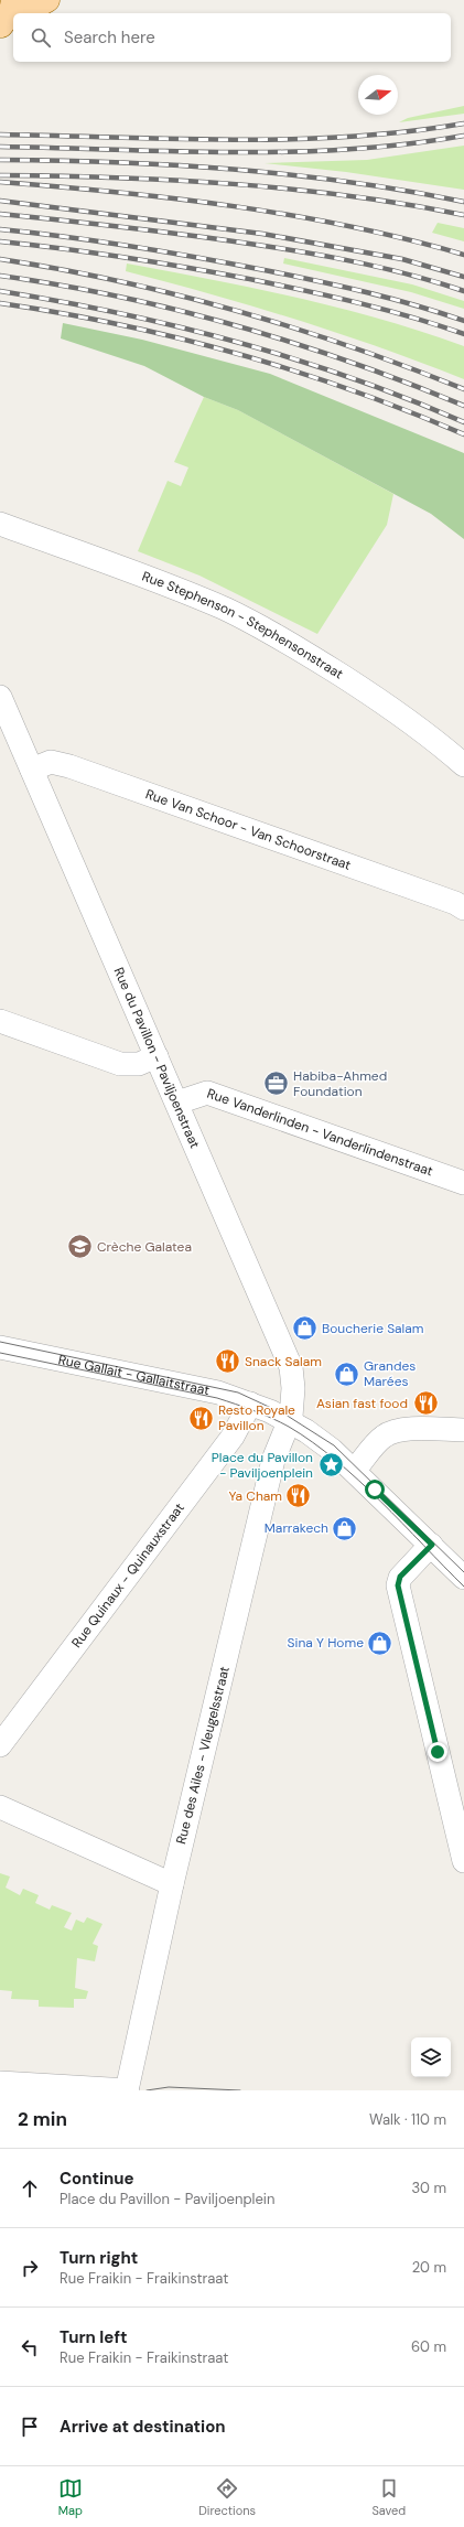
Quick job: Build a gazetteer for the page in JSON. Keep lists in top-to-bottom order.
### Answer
{
  "streets": {
    "street": [
      "Rue Stephenson - Stephensonstraat",
      "Rue Van Schoor - Van Schoorstraat",
      "Rue du Pavillon - Paviljoenstraat",
      "Rue Vanderlinden - Vanderlindenstraat",
      "Rue Gallait - Gallaitstraat",
      "Rue Quinaux - Quinauxstraat",
      "Rue des Ailes - Vleugelsstraat"
    ]
  },
  "crossings": [
    ["Rue Van Schoor - Van Schoorstraat", "Rue du Pavillon - Paviljoenstraat"],
    ["Rue du Pavillon - Paviljoenstraat", "Rue Vanderlinden - Vanderlindenstraat"],
    ["Rue du Pavillon - Paviljoenstraat", "Rue Gallait - Gallaitstraat"],
    ["Rue du Pavillon - Paviljoenstraat", "Rue des Ailes - Vleugelsstraat"],
    ["Rue Gallait - Gallaitstraat", "Rue Quinaux - Quinauxstraat"],
    ["Rue Gallait - Gallaitstraat", "Rue des Ailes - Vleugelsstraat"]
  ],
  "places": {
    "office": ["Habiba-Ahmed Foundation"],
    "school or university": ["Crèche Galatea"],
    "shop": [
      "Boucherie Salam",
      "Grandes Marées",
      "Marrakech",
      "Sina Y Home"
    ],
    "restaurant": [
      "Snack Salam",
      "Asian fast food",
      "Resto Royale Pavillon",
      "Ya Cham"
    ],
    "place": ["Place du Pavillon - Paviljoenplein"]
  },
  "north": "right",
  "page": {
    "search": "Search here",
    "heading": ["2 min", "Walk · 110 m"],
    "list": [
      ["Continue", "Place du Pavillon - Paviljoenplein", "30 m"],
      ["Turn right", "Rue Fraikin - Fraikinstraat", "20 m"],
      ["Turn left", "Rue Fraikin - Fraikinstraat", "60 m"],
      "Arrive at destination"
    ],
    "nav": ["Map", "Directions", "Saved"]
  }
}
